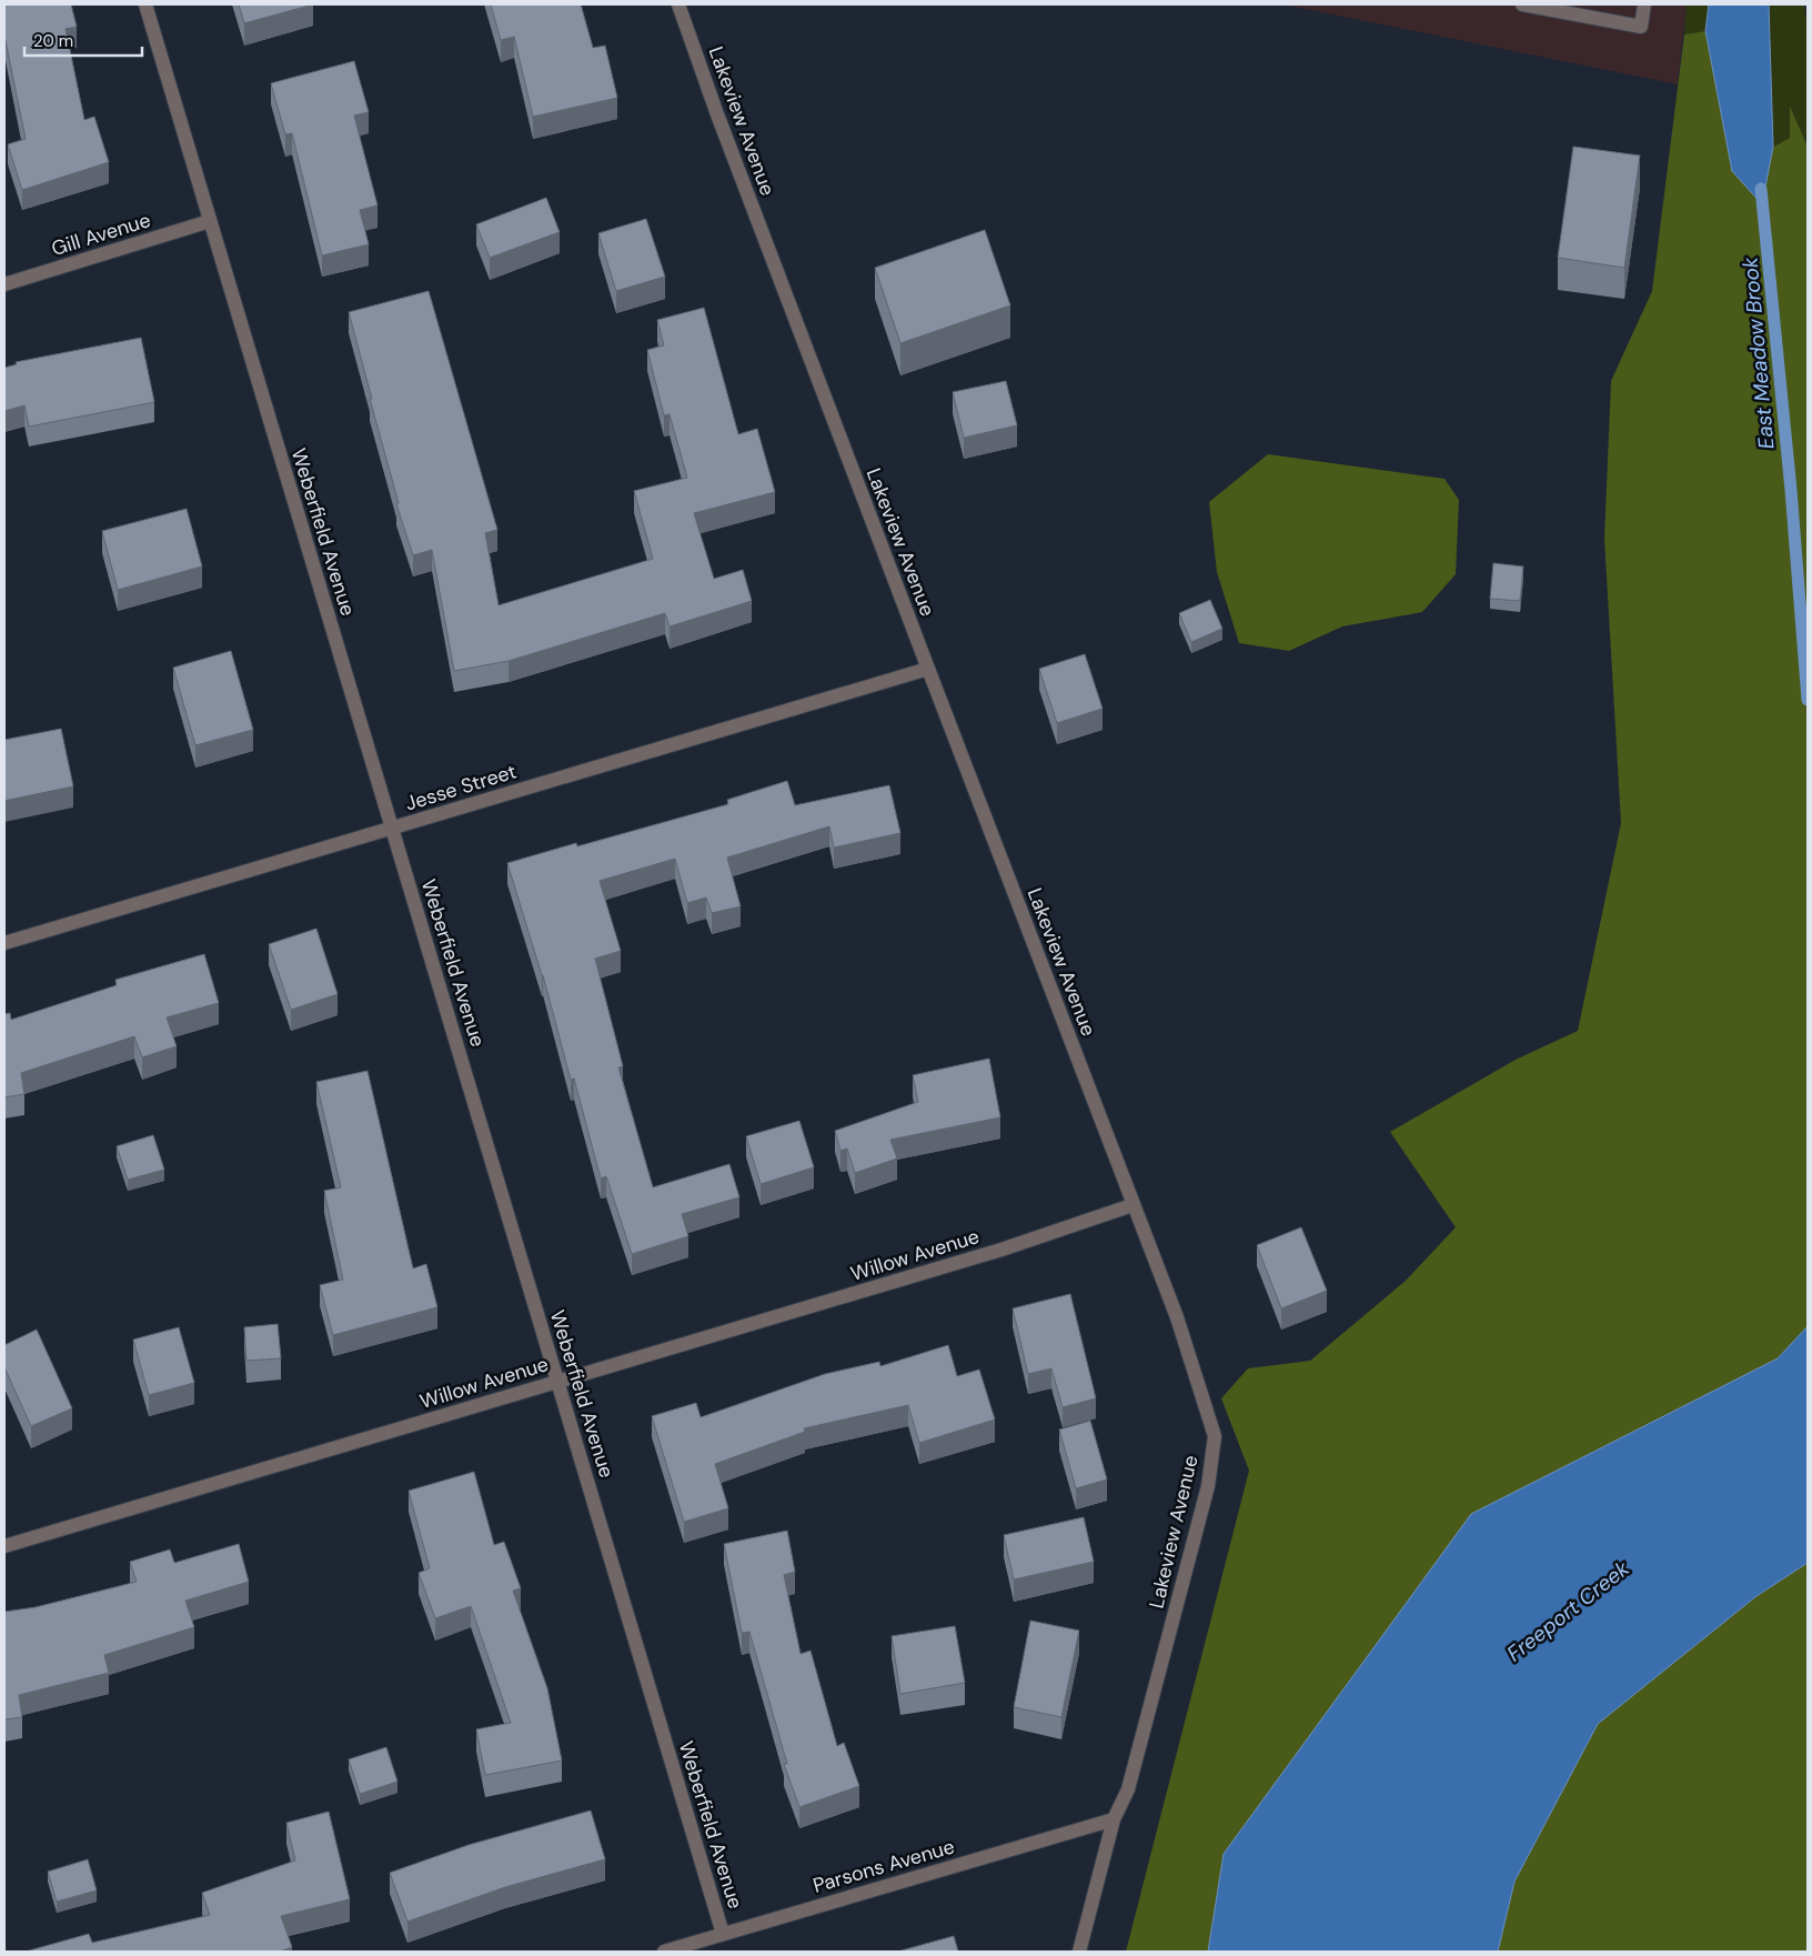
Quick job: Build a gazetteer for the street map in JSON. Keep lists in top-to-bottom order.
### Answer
{
  "streets": {
    "street": [
      "Lakeview Avenue",
      "Gill Avenue",
      "Weberfield Avenue",
      "Jesse Street",
      "Willow Avenue",
      "Parsons Avenue"
    ]
  },
  "crossings": [
    ["Lakeview Avenue", "Jesse Street"],
    ["Lakeview Avenue", "Willow Avenue"],
    ["Lakeview Avenue", "Parsons Avenue"],
    ["Gill Avenue", "Weberfield Avenue"],
    ["Weberfield Avenue", "Jesse Street"],
    ["Weberfield Avenue", "Willow Avenue"],
    ["Weberfield Avenue", "Parsons Avenue"]
  ],
  "water": ["East Meadow Brook", "Freeport Creek"],
  "scale_bar": "20 m"
}
